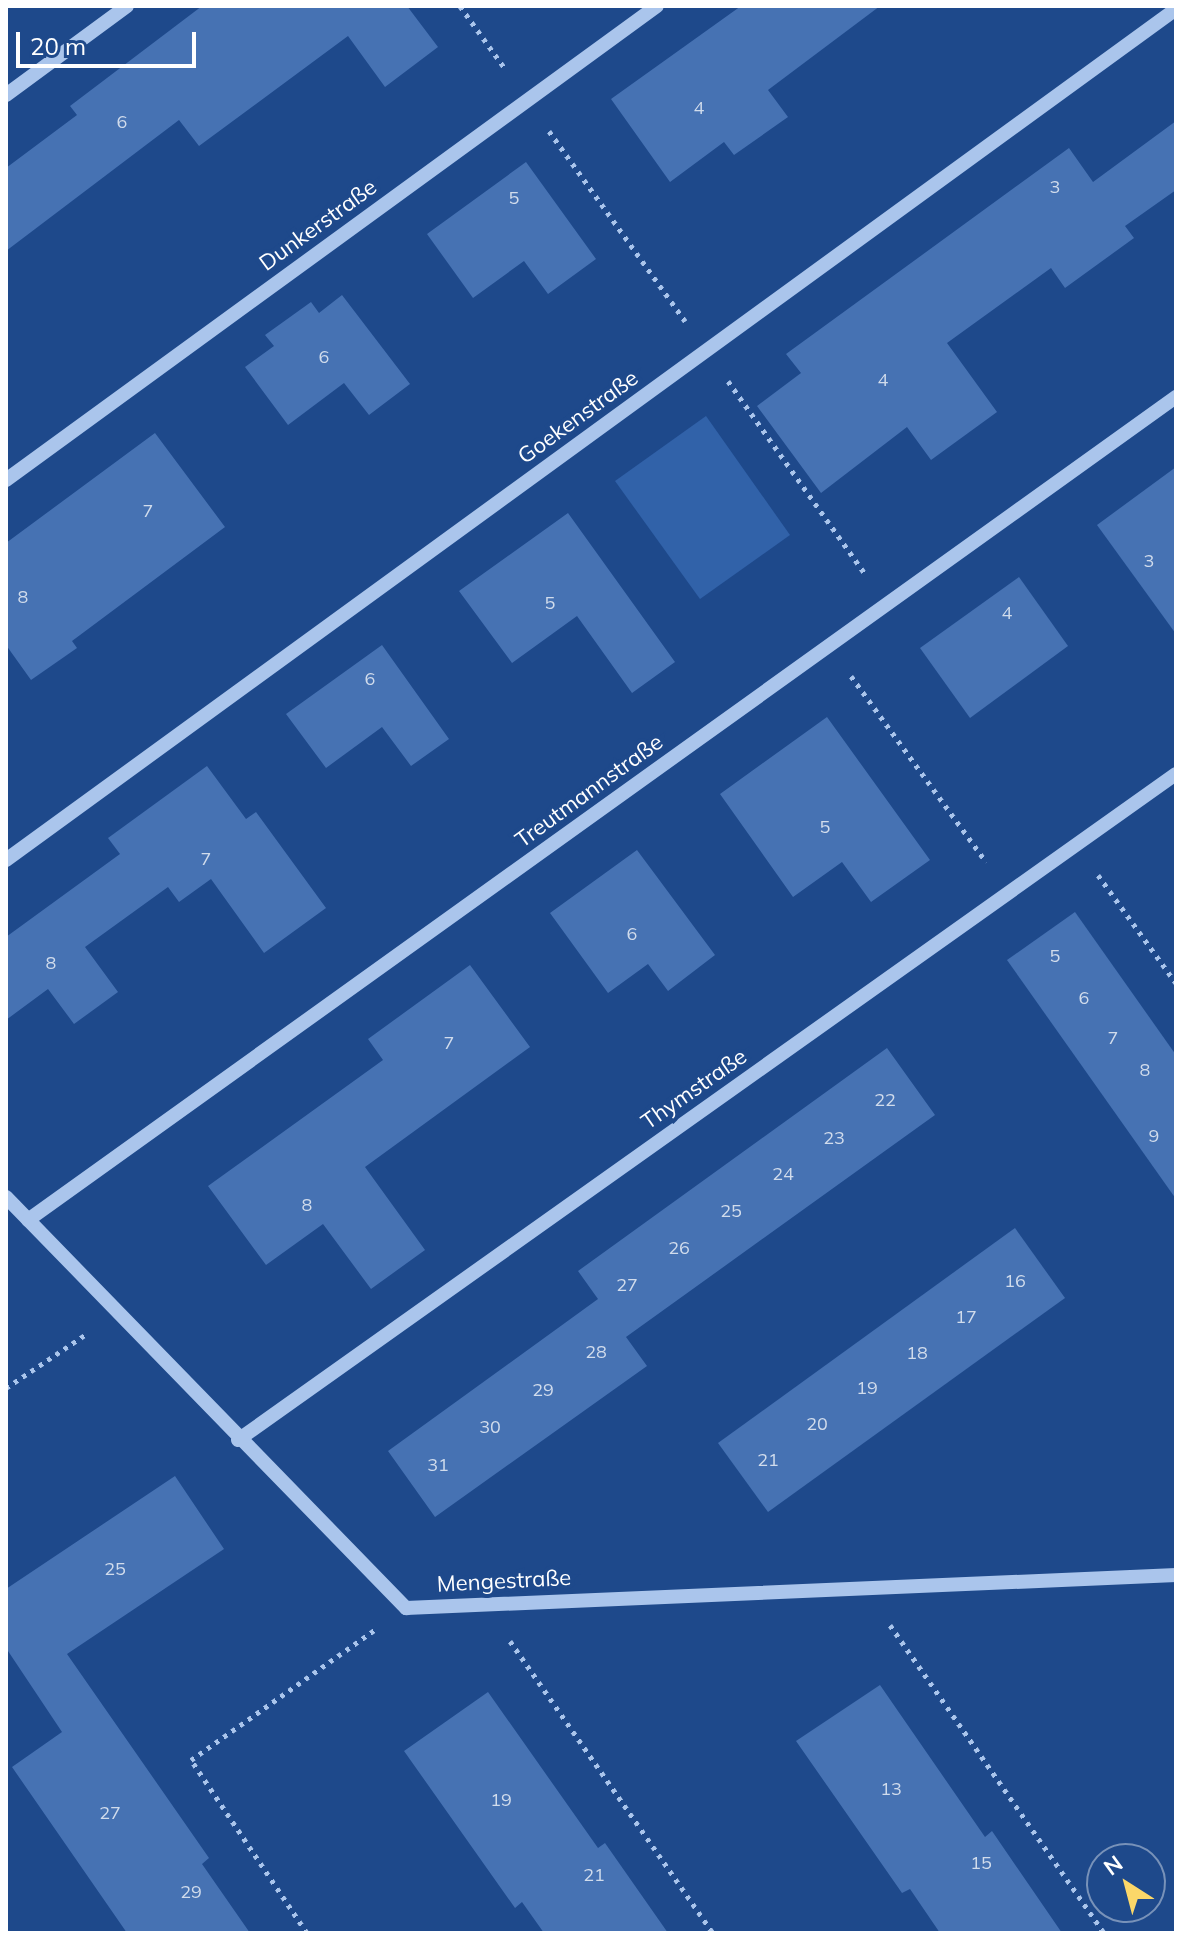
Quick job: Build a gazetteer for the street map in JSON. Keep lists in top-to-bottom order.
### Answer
{
  "streets": {
    "street": [
      "Dunkerstraße",
      "Goekenstraße",
      "Treutmannstraße",
      "Thymstraße",
      "Mengestraße"
    ]
  },
  "crossings": [
    ["Treutmannstraße", "Mengestraße"],
    ["Thymstraße", "Mengestraße"]
  ],
  "house_numbers": [
    "4",
    "6",
    "3",
    "5",
    "6",
    "4",
    "7",
    "3",
    "8",
    "5",
    "4",
    "6",
    "5",
    "7",
    "6",
    "5",
    "8",
    "6",
    "7",
    "7",
    "8",
    "22",
    "9",
    "23",
    "24",
    "8",
    "25",
    "26",
    "16",
    "27",
    "17",
    "28",
    "18",
    "19",
    "29",
    "20",
    "30",
    "21",
    "31",
    "25",
    "13",
    "19",
    "27",
    "15",
    "21",
    "29"
  ],
  "scale_bar": "20 m",
  "north": "top left"
}
